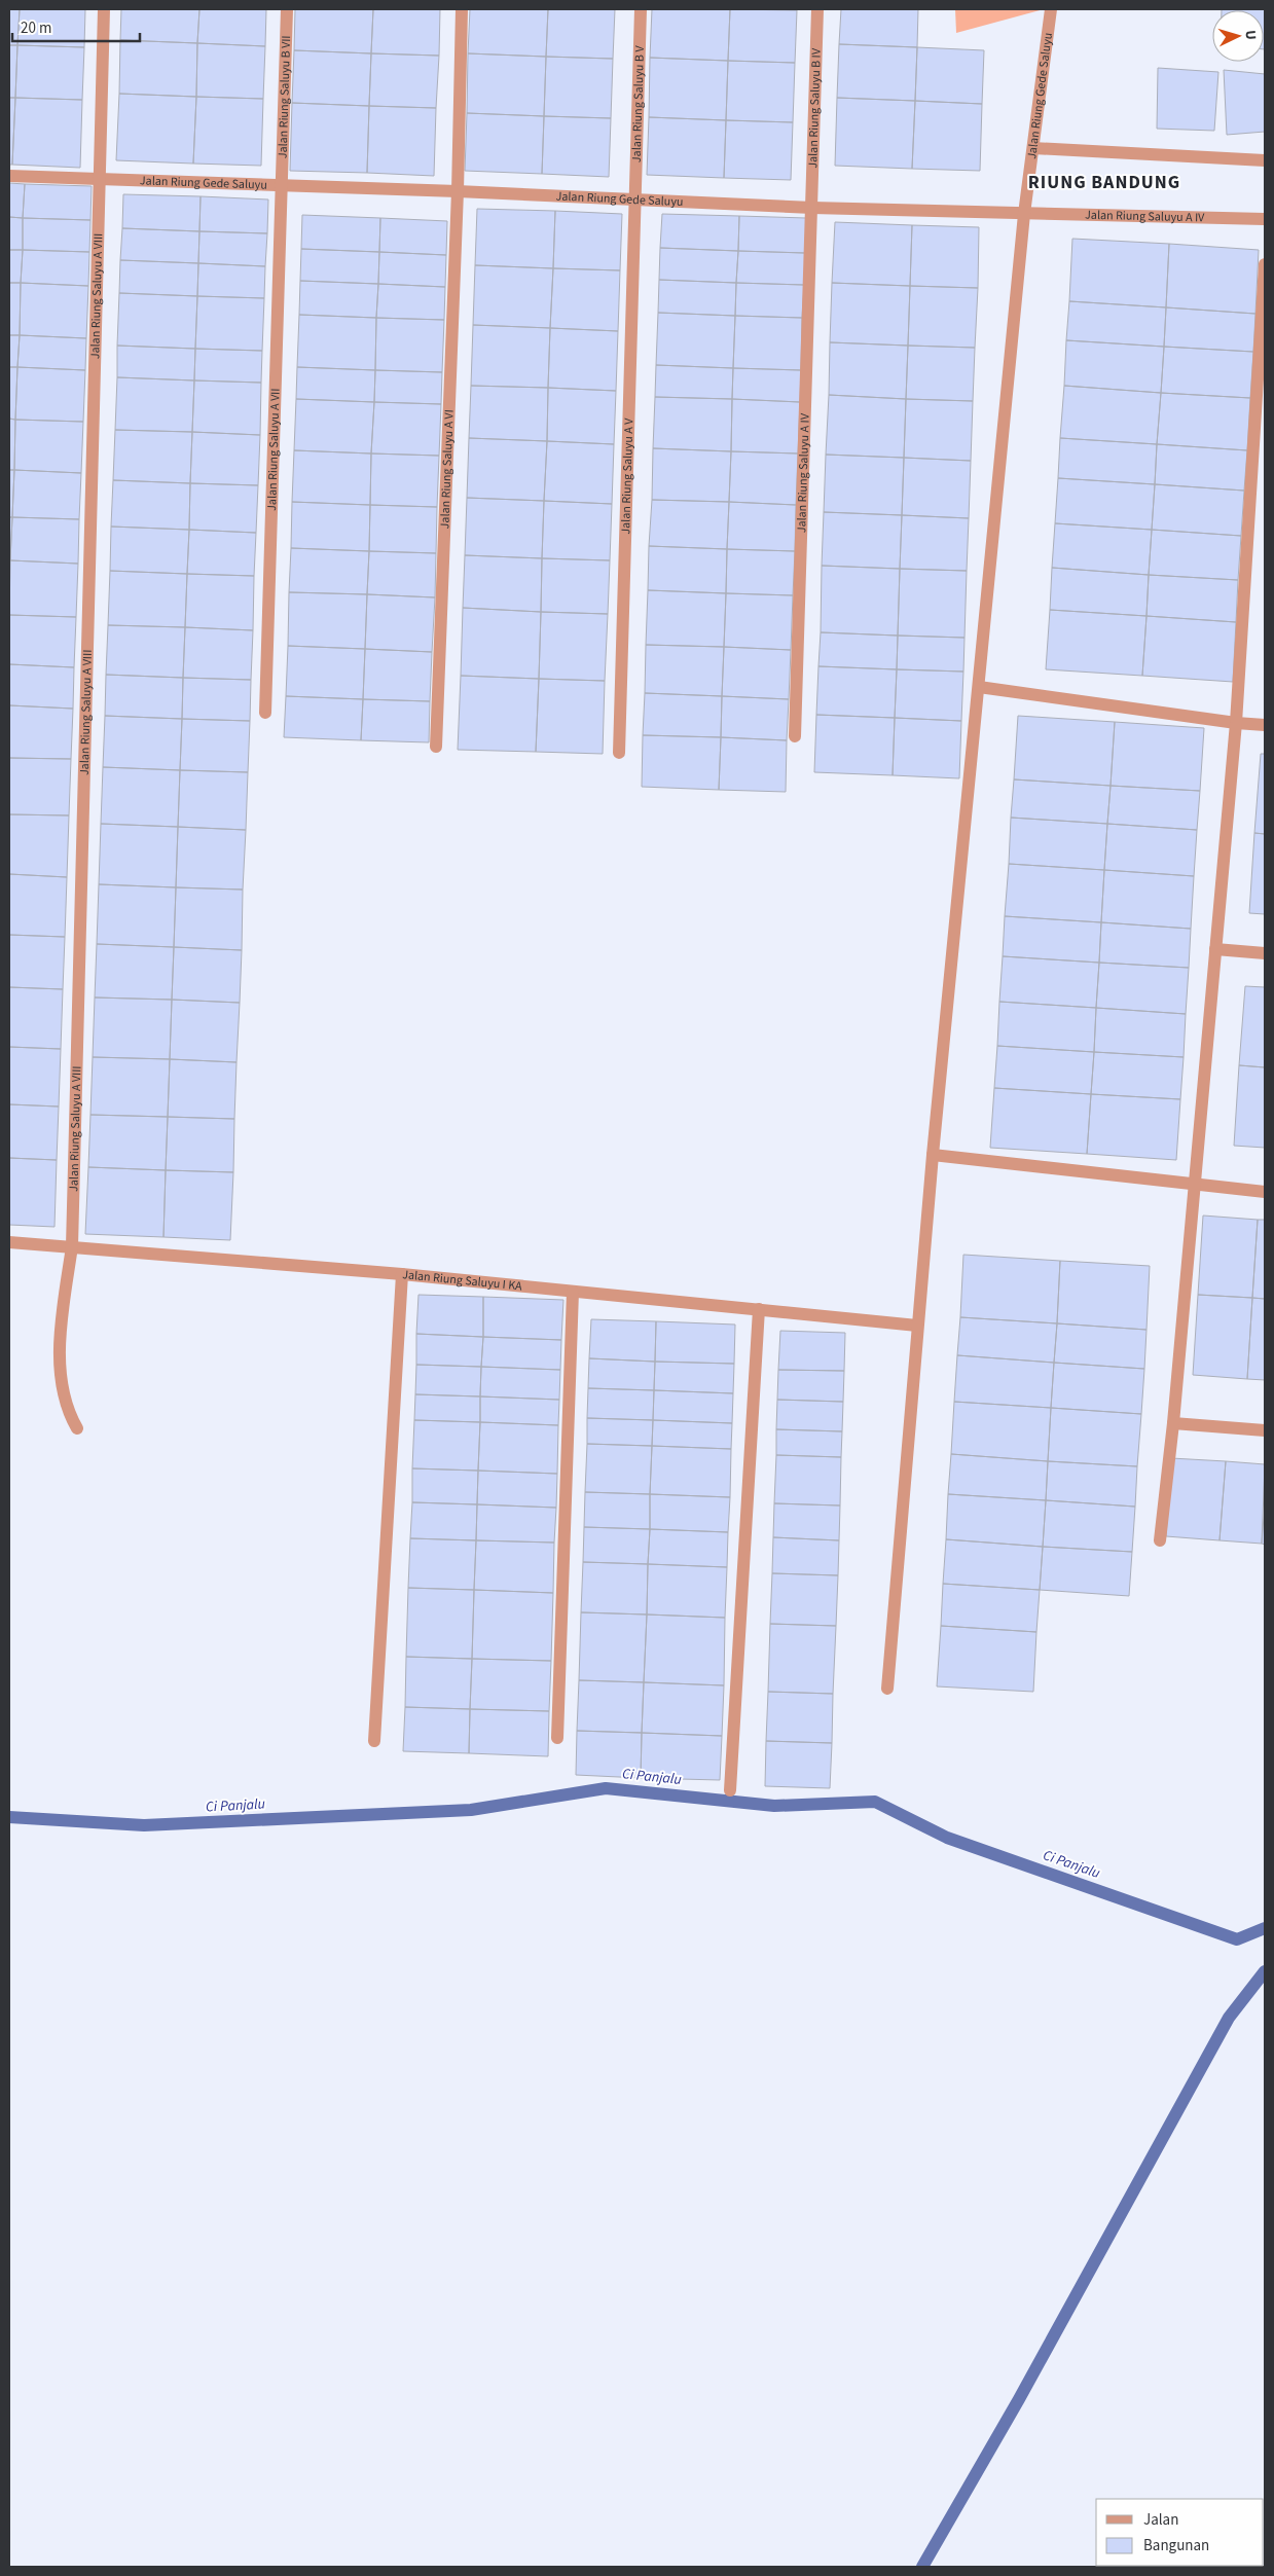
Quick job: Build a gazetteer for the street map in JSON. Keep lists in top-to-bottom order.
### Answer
{
  "streets": {
    "street": [
      "Jalan Riung Gede Saluyu",
      "Jalan Riung Saluyu B VII",
      "Jalan Riung Saluyu B V",
      "Jalan Riung Saluyu B IV",
      "Jalan Riung Saluyu A IV",
      "Jalan Riung Saluyu A VIII",
      "Jalan Riung Saluyu A VII",
      "Jalan Riung Saluyu A VI",
      "Jalan Riung Saluyu A V",
      "Jalan Riung Saluyu I KA"
    ]
  },
  "crossings": [
    ["Jalan Riung Gede Saluyu", "Jalan Riung Saluyu B VII"],
    ["Jalan Riung Gede Saluyu", "Jalan Riung Saluyu B V"],
    ["Jalan Riung Gede Saluyu", "Jalan Riung Saluyu B IV"],
    ["Jalan Riung Gede Saluyu", "Jalan Riung Saluyu A IV"],
    ["Jalan Riung Gede Saluyu", "Jalan Riung Saluyu A VIII"],
    ["Jalan Riung Gede Saluyu", "Jalan Riung Saluyu A VII"],
    ["Jalan Riung Gede Saluyu", "Jalan Riung Saluyu A VI"],
    ["Jalan Riung Gede Saluyu", "Jalan Riung Saluyu A V"],
    ["Jalan Riung Saluyu B VII", "Jalan Riung Saluyu A VII"],
    ["Jalan Riung Saluyu B V", "Jalan Riung Saluyu A V"],
    ["Jalan Riung Saluyu B IV", "Jalan Riung Saluyu A IV"],
    ["Jalan Riung Saluyu A VIII", "Jalan Riung Saluyu I KA"]
  ],
  "districts": ["RIUNG BANDUNG"],
  "water": ["Ci Panjalu"],
  "legend": ["Jalan", "Bangunan"],
  "scale_bar": "20 m",
  "north": "right"
}
